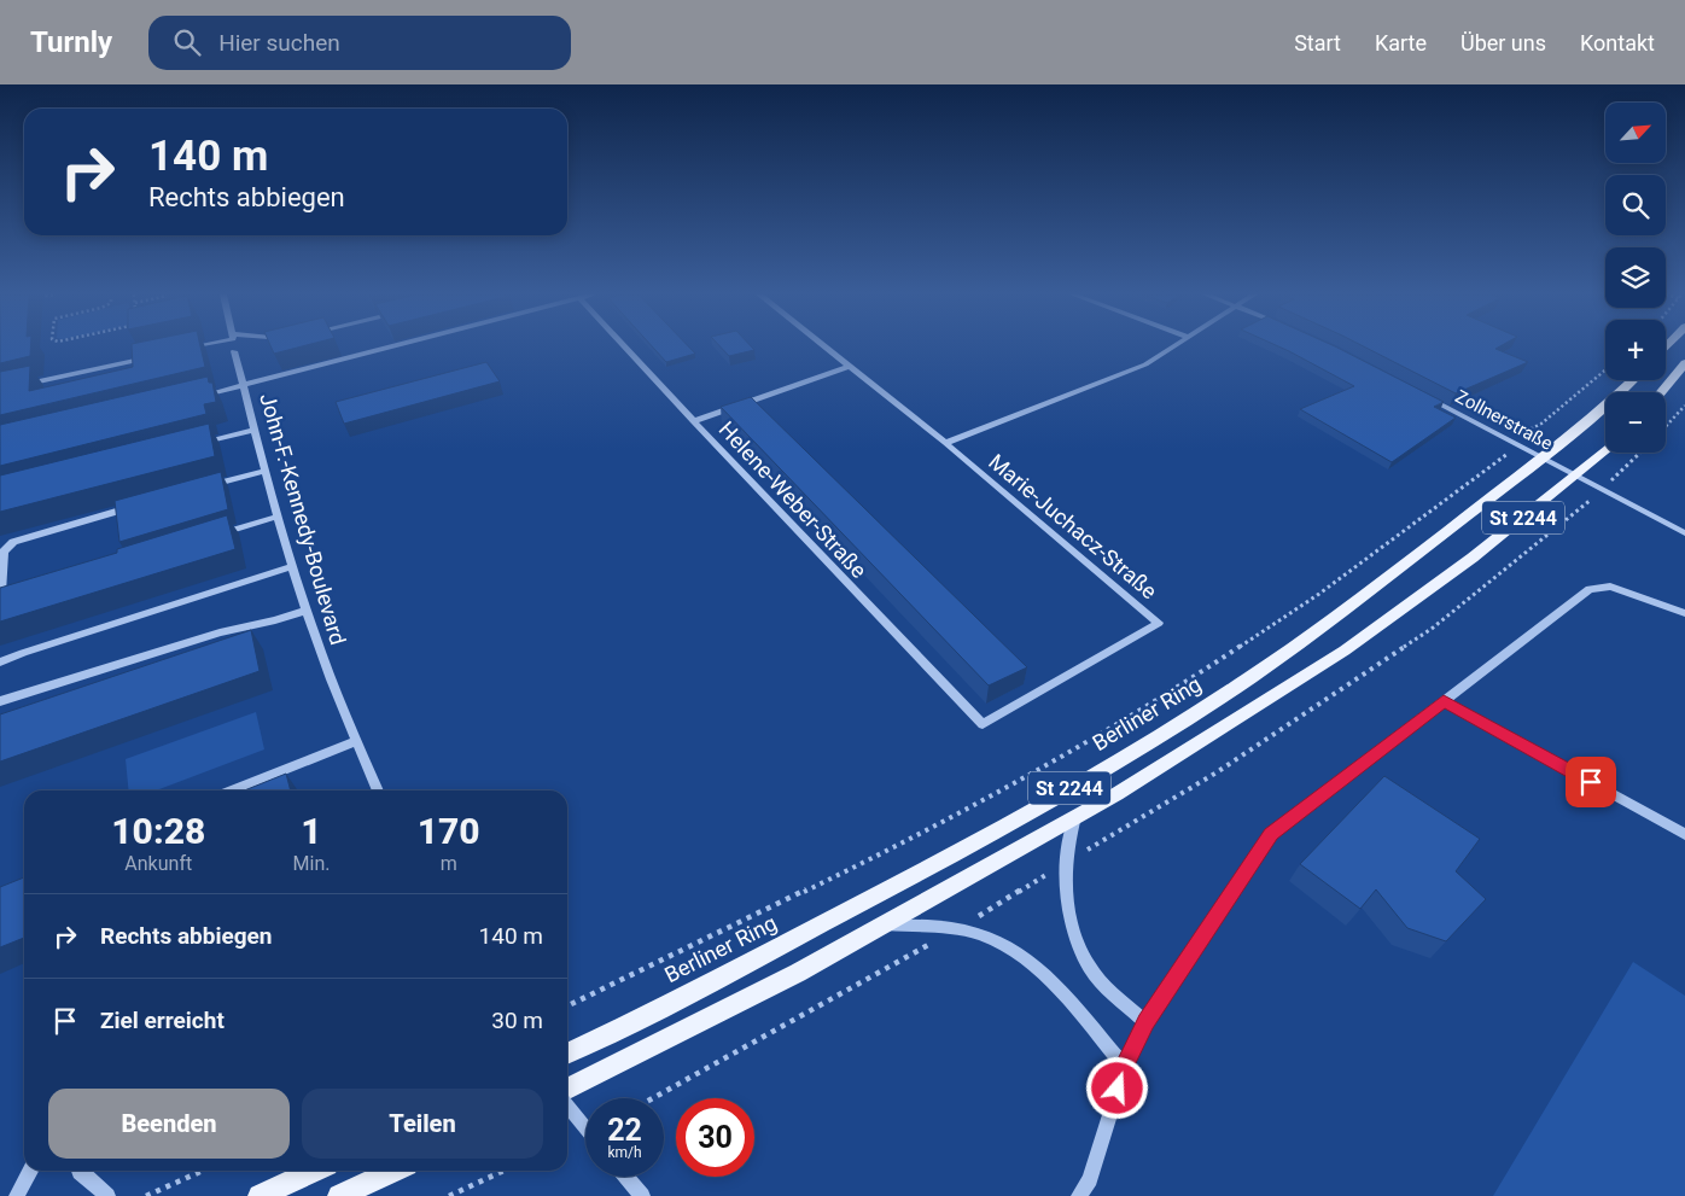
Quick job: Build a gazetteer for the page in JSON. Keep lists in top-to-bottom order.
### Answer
{
  "streets": {
    "main road": ["St 2244", "Berliner Ring"],
    "street": [
      "Zollnerstraße",
      "Helene-Weber-Straße",
      "John-F.-Kennedy-Boulevard",
      "Marie-Juchacz-Straße"
    ]
  },
  "crossings": [
    ["Zollnerstraße", "St 2244"],
    ["Zollnerstraße", "Berliner Ring"],
    ["Helene-Weber-Straße", "Marie-Juchacz-Straße"]
  ],
  "north": "top right",
  "page": {
    "header": "Turnly",
    "search": "Hier suchen",
    "nav": [
      "Start",
      "Karte",
      "Über uns",
      "Kontakt"
    ],
    "map_buttons": ["+", "−"],
    "turn": ["140 m", "Rechts abbiegen"],
    "eta": [
      "10:28",
      "Ankunft",
      "1",
      "Min.",
      "170",
      "m"
    ],
    "list": [
      {
        "name": "Rechts abbiegen",
        "value": "140 m"
      },
      {
        "name": "Ziel erreicht",
        "value": "30 m"
      }
    ],
    "buttons": ["Beenden", "Teilen"],
    "speed": "22 km/h",
    "limit": "30"
  }
}
